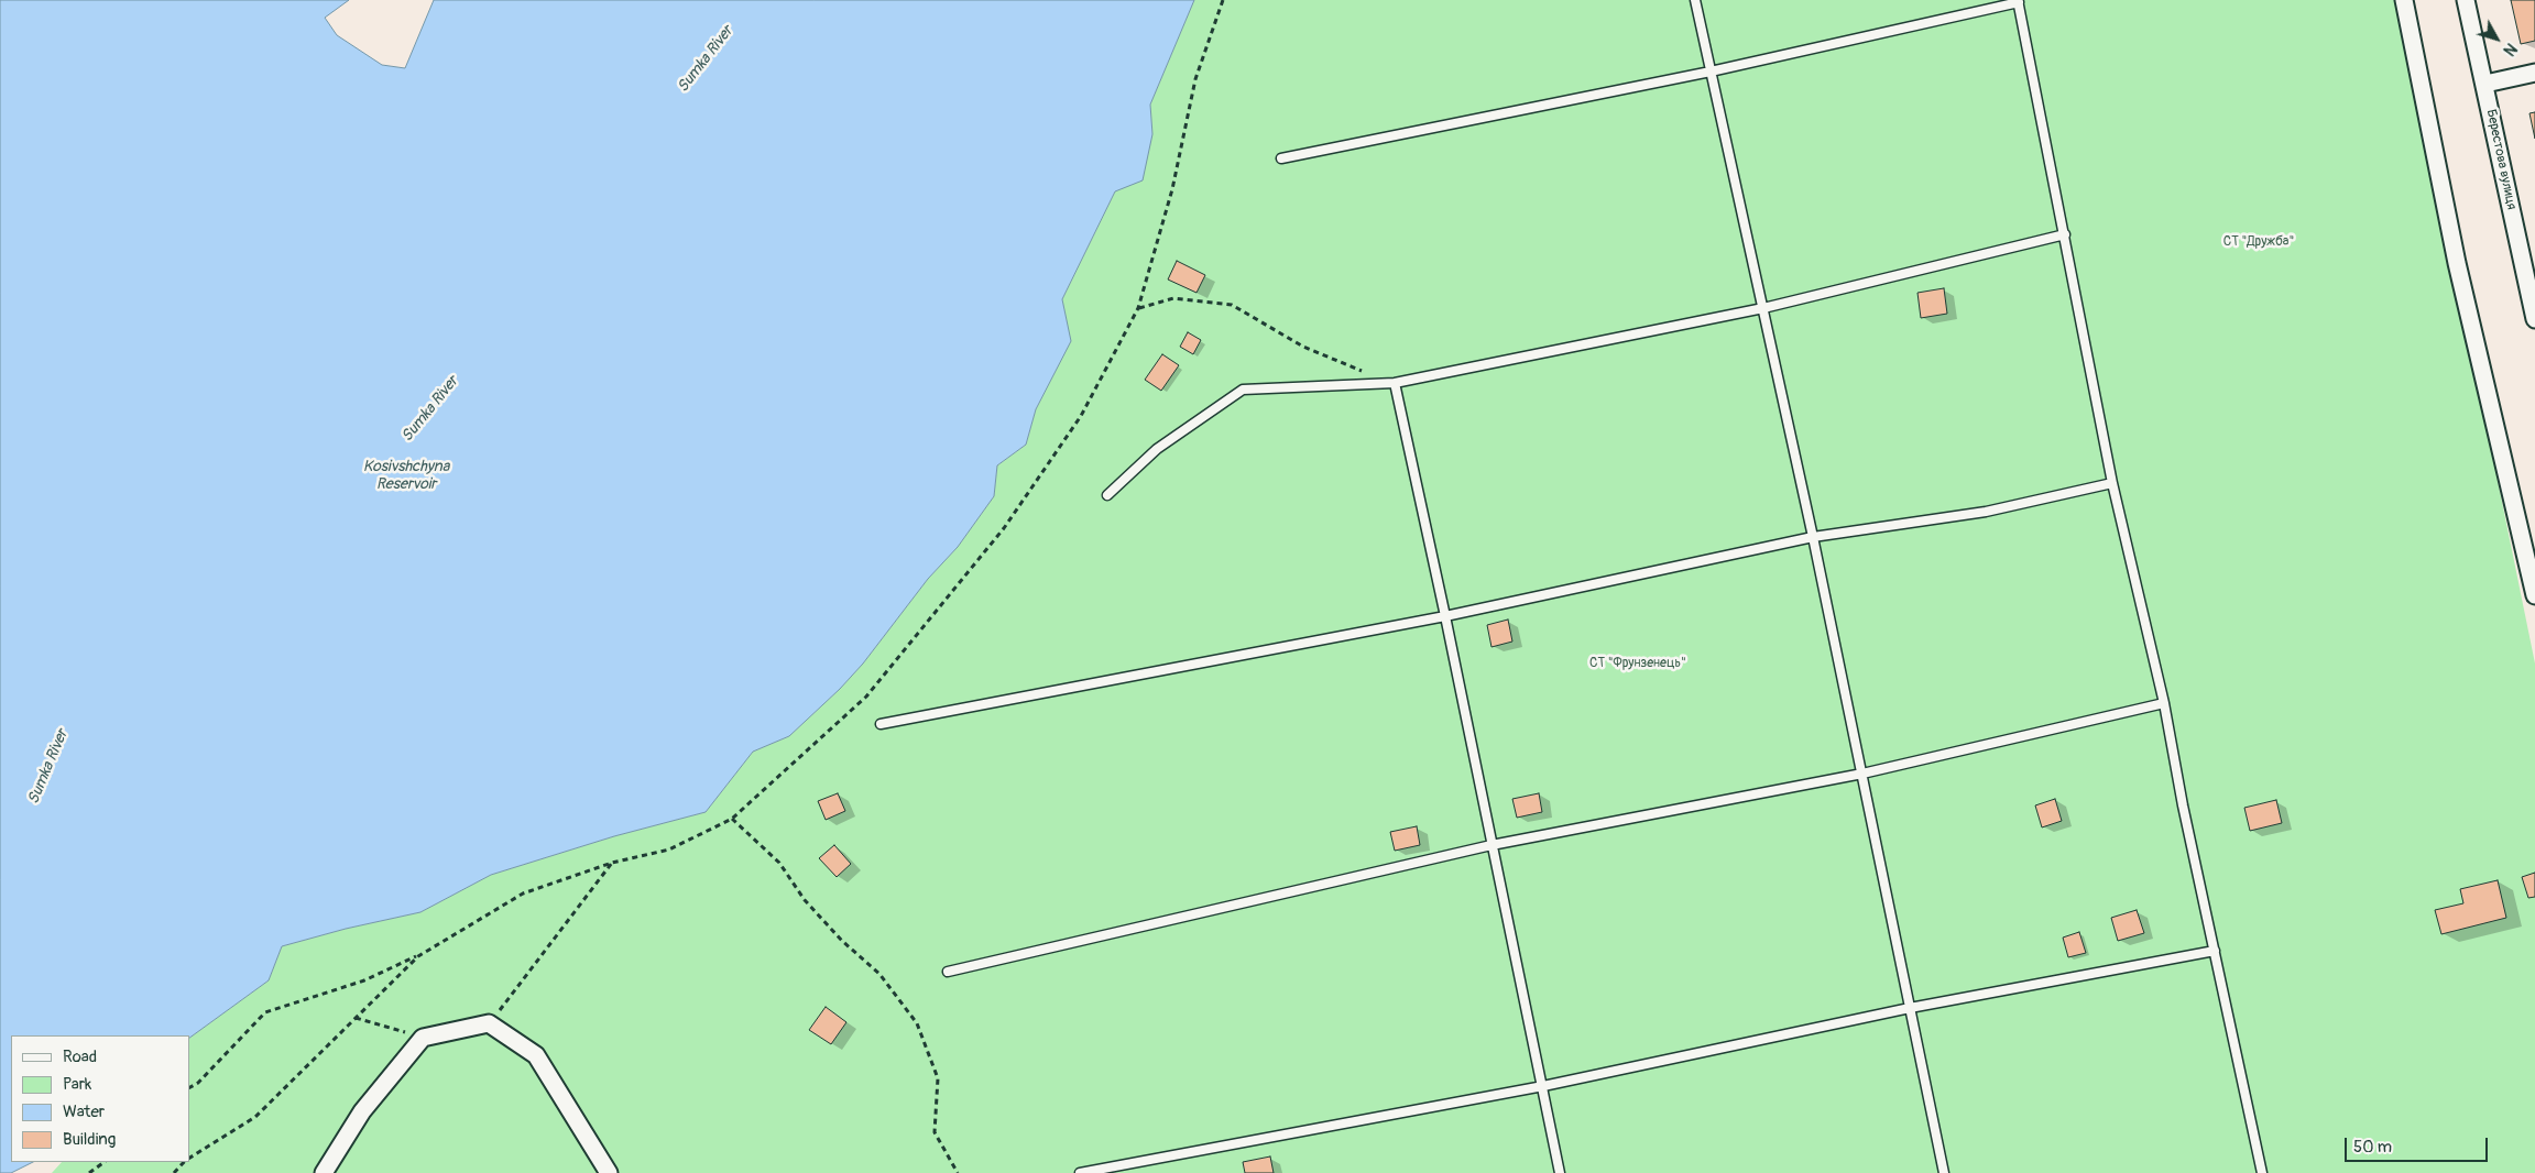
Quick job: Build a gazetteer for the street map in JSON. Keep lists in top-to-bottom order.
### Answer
{
  "streets": {
    "street": ["Берестова вулиця"]
  },
  "water": ["Sumka River", "Kosivshchyna Reservoir"],
  "parks": ["СТ \"Дружба\"", "СТ \"Фрунзенець\""],
  "legend": [
    "Road",
    "Park",
    "Water",
    "Building"
  ],
  "scale_bar": "50 m",
  "north": "bottom right"
}
